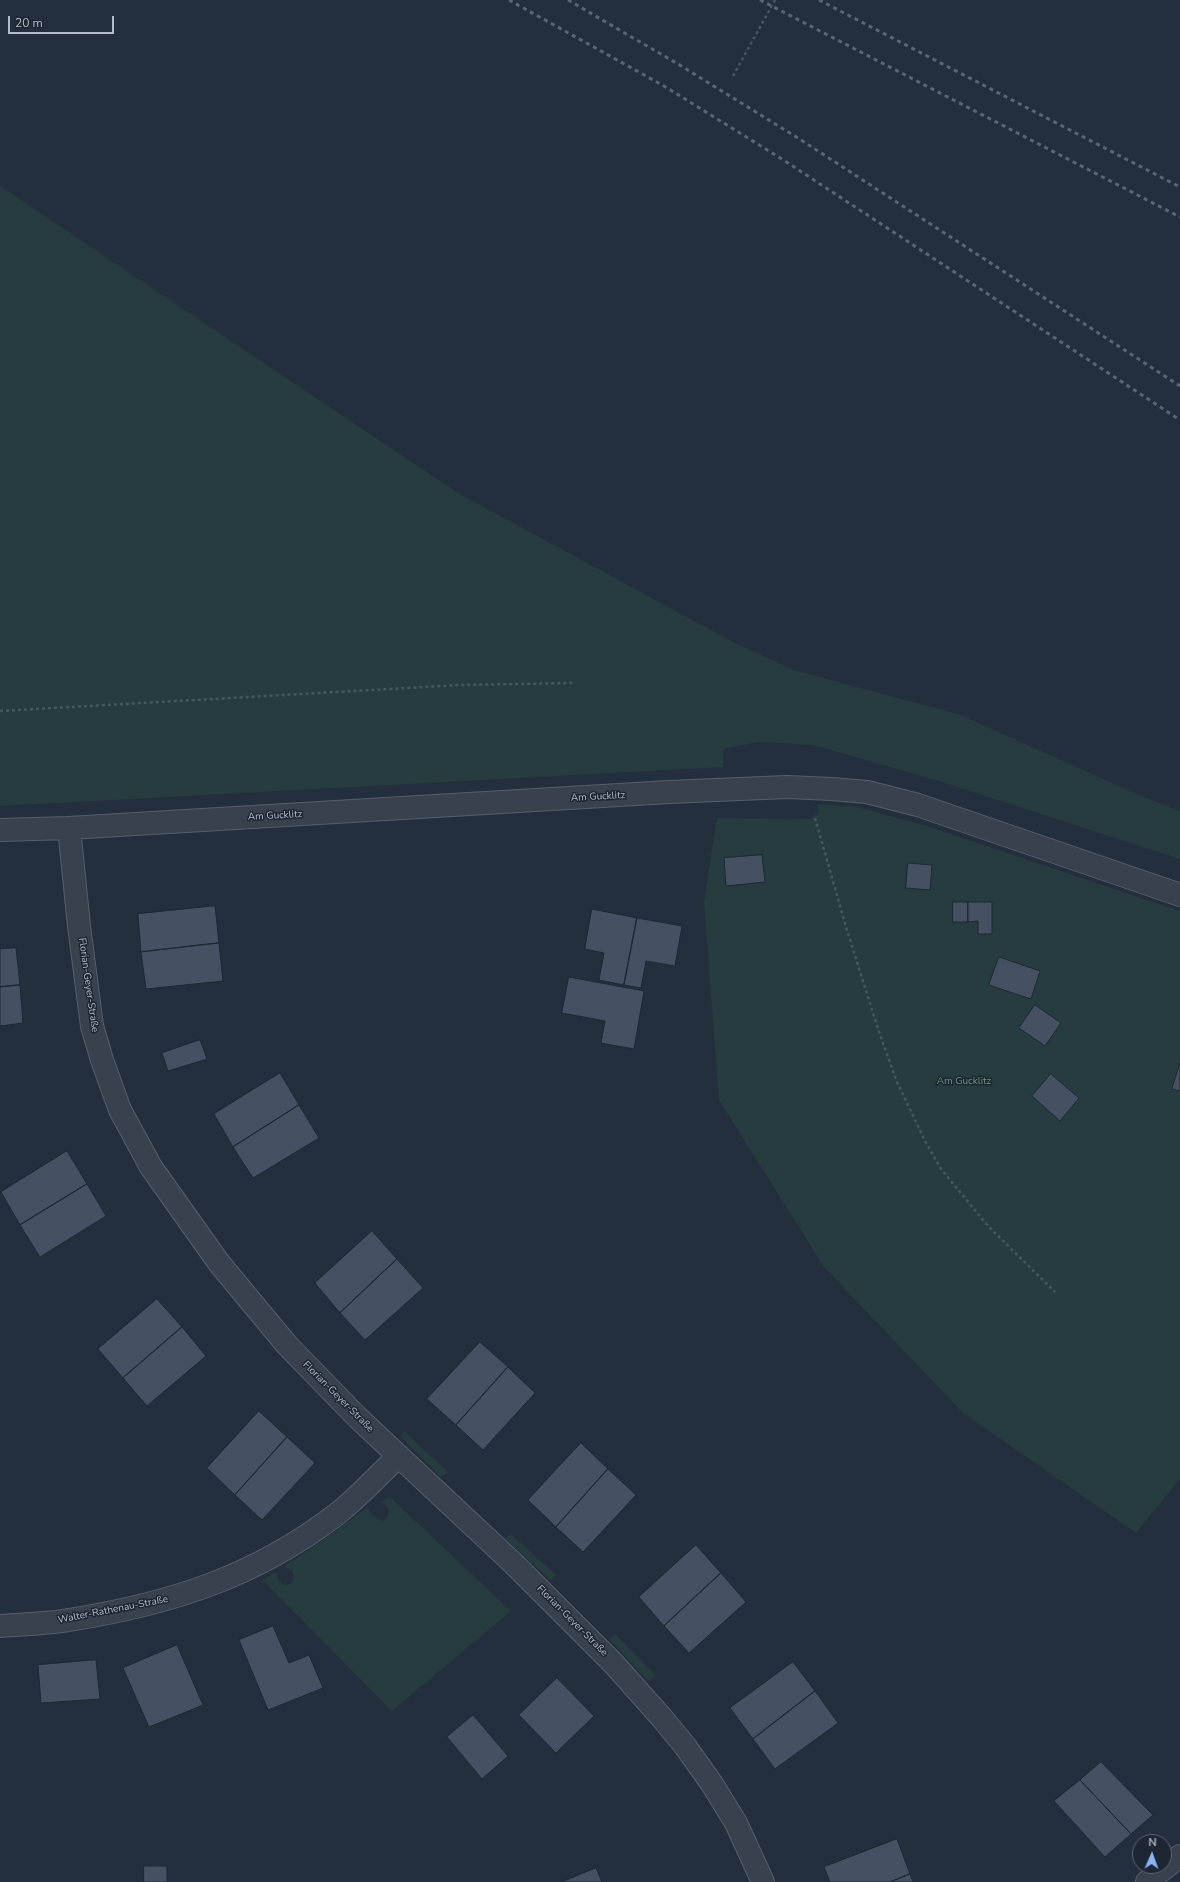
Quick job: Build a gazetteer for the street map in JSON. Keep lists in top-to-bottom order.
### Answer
{
  "streets": {
    "street": ["Am Gucklitz", "Florian-Geyer-Straße", "Walter-Rathenau-Straße"]
  },
  "crossings": [
    ["Am Gucklitz", "Florian-Geyer-Straße"],
    ["Florian-Geyer-Straße", "Walter-Rathenau-Straße"]
  ],
  "parks": ["Am Gucklitz"],
  "scale_bar": "20 m",
  "north": "top"
}
